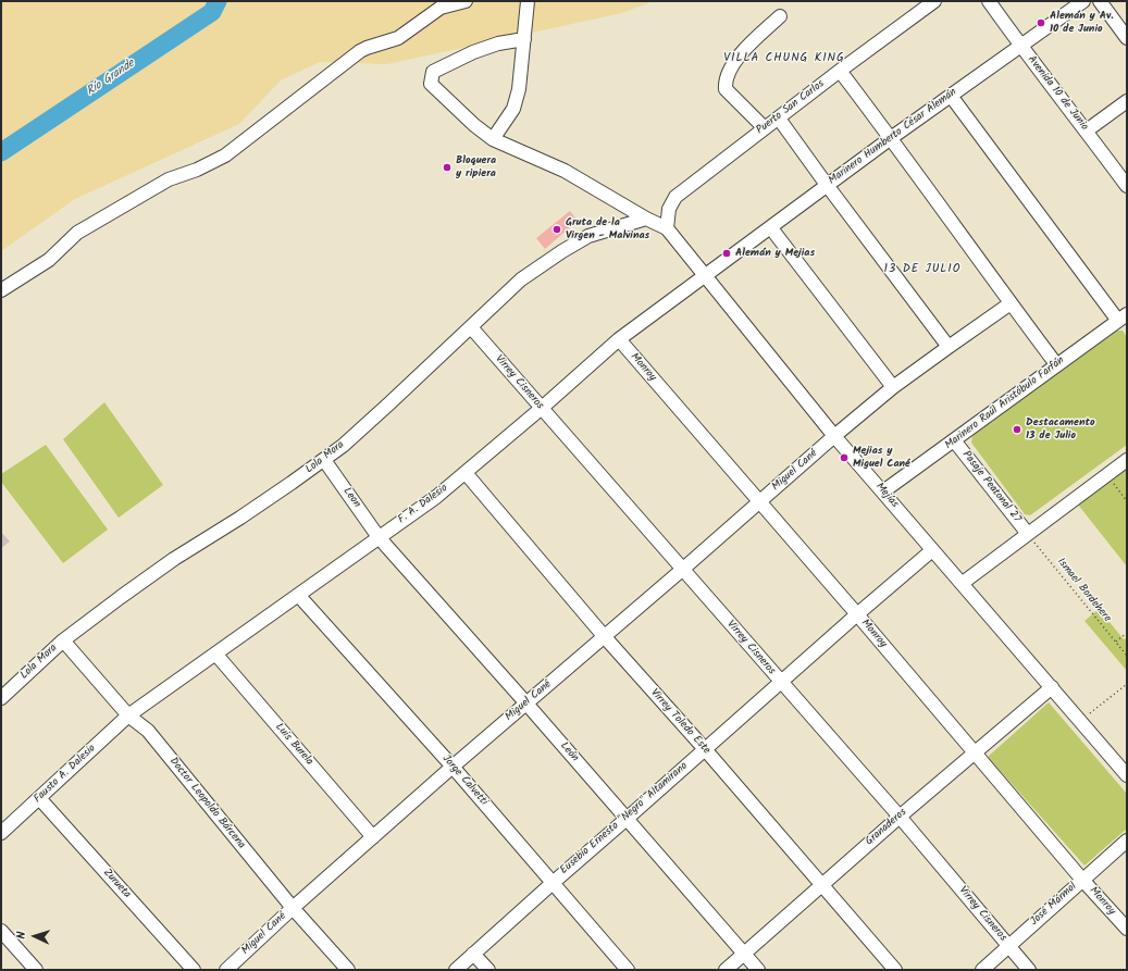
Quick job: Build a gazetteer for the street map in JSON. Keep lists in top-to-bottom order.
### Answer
{
  "streets": {
    "street": [
      "Avenida 10 de Junio",
      "Puerto San Carlos",
      "Marinero Humberto César Alemán",
      "Monroy",
      "Virrey Cisneros",
      "Marinero Raúl Aristóbulo Farfán",
      "Lola Mora",
      "Miguel Cané",
      "Pasaje Peatonal 27",
      "Mejías",
      "Leon",
      "F. A. Dalesio",
      "Virrey Toledo Este",
      "Luis Burela",
      "León",
      "Fausto A. Dalesio",
      "Jorge Calvetti",
      "Doctor Leopoldo Bárcena",
      "Eusebio Ernesto \"Negro\" Altamirano",
      "Granaderos",
      "Zurueta",
      "José Mármol"
    ],
    "path": ["Ismael Bordehere"]
  },
  "crossings": [
    ["Avenida 10 de Junio", "Marinero Humberto César Alemán"],
    ["Puerto San Carlos", "Mejías"],
    ["Marinero Humberto César Alemán", "Mejías"],
    ["Marinero Humberto César Alemán", "F. A. Dalesio"],
    ["Monroy", "Miguel Cané"],
    ["Monroy", "F. A. Dalesio"],
    ["Monroy", "Eusebio Ernesto \"Negro\" Altamirano"],
    ["Monroy", "Granaderos"],
    ["Monroy", "José Mármol"],
    ["Virrey Cisneros", "Lola Mora"],
    ["Virrey Cisneros", "Miguel Cané"],
    ["Virrey Cisneros", "F. A. Dalesio"],
    ["Virrey Cisneros", "Eusebio Ernesto \"Negro\" Altamirano"],
    ["Virrey Cisneros", "Granaderos"],
    ["Virrey Cisneros", "José Mármol"],
    ["Marinero Raúl Aristóbulo Farfán", "Pasaje Peatonal 27"],
    ["Marinero Raúl Aristóbulo Farfán", "Mejías"],
    ["Lola Mora", "Mejías"],
    ["Lola Mora", "Leon"],
    ["Lola Mora", "Doctor Leopoldo Bárcena"],
    ["Miguel Cané", "Mejías"],
    ["Miguel Cané", "Virrey Toledo Este"],
    ["Miguel Cané", "Luis Burela"],
    ["Miguel Cané", "León"],
    ["Miguel Cané", "Jorge Calvetti"],
    ["Miguel Cané", "Doctor Leopoldo Bárcena"],
    ["Pasaje Peatonal 27", "Ismael Bordehere"],
    ["Mejías", "F. A. Dalesio"],
    ["Mejías", "Eusebio Ernesto \"Negro\" Altamirano"],
    ["Mejías", "Granaderos"],
    ["Leon", "F. A. Dalesio"],
    ["Leon", "León"],
    ["F. A. Dalesio", "Virrey Toledo Este"],
    ["F. A. Dalesio", "Luis Burela"],
    ["F. A. Dalesio", "León"],
    ["F. A. Dalesio", "Fausto A. Dalesio"],
    ["F. A. Dalesio", "Jorge Calvetti"],
    ["F. A. Dalesio", "Doctor Leopoldo Bárcena"],
    ["Virrey Toledo Este", "Eusebio Ernesto \"Negro\" Altamirano"],
    ["Virrey Toledo Este", "Granaderos"],
    ["León", "Eusebio Ernesto \"Negro\" Altamirano"],
    ["León", "Granaderos"],
    ["Fausto A. Dalesio", "Doctor Leopoldo Bárcena"],
    ["Fausto A. Dalesio", "Zurueta"],
    ["Jorge Calvetti", "Eusebio Ernesto \"Negro\" Altamirano"]
  ],
  "districts": ["VILLA CHUNG KING", "13 DE JULIO"],
  "water": ["Río Grande"],
  "places": [
    "Alemán y Av. 10 de Junio",
    "Bloquera y ripiera",
    "Gruta de la Virgen - Malvinas",
    "Alemán y Mejias",
    "Destacamento 13 de Julio",
    "Mejias y Miguel Cané"
  ],
  "north": "left"
}
